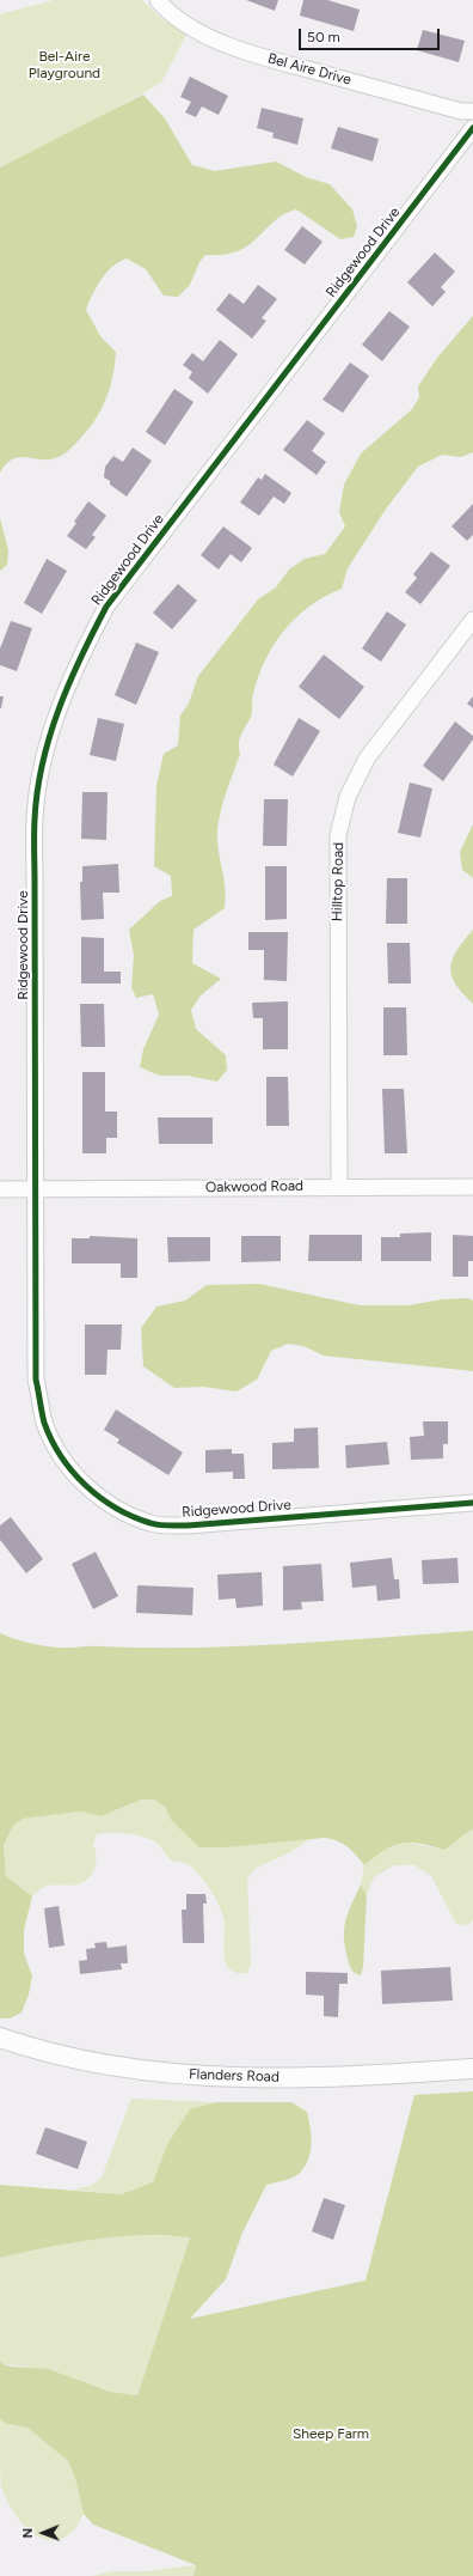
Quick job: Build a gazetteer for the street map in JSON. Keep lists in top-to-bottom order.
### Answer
{
  "streets": {
    "street": [
      "Bel Aire Drive",
      "Ridgewood Drive",
      "Hilltop Road",
      "Oakwood Road",
      "Flanders Road"
    ]
  },
  "crossings": [
    ["Ridgewood Drive", "Oakwood Road"],
    ["Hilltop Road", "Oakwood Road"]
  ],
  "parks": ["Bel-Aire Playground", "Sheep Farm"],
  "scale_bar": "50 m",
  "north": "left"
}
